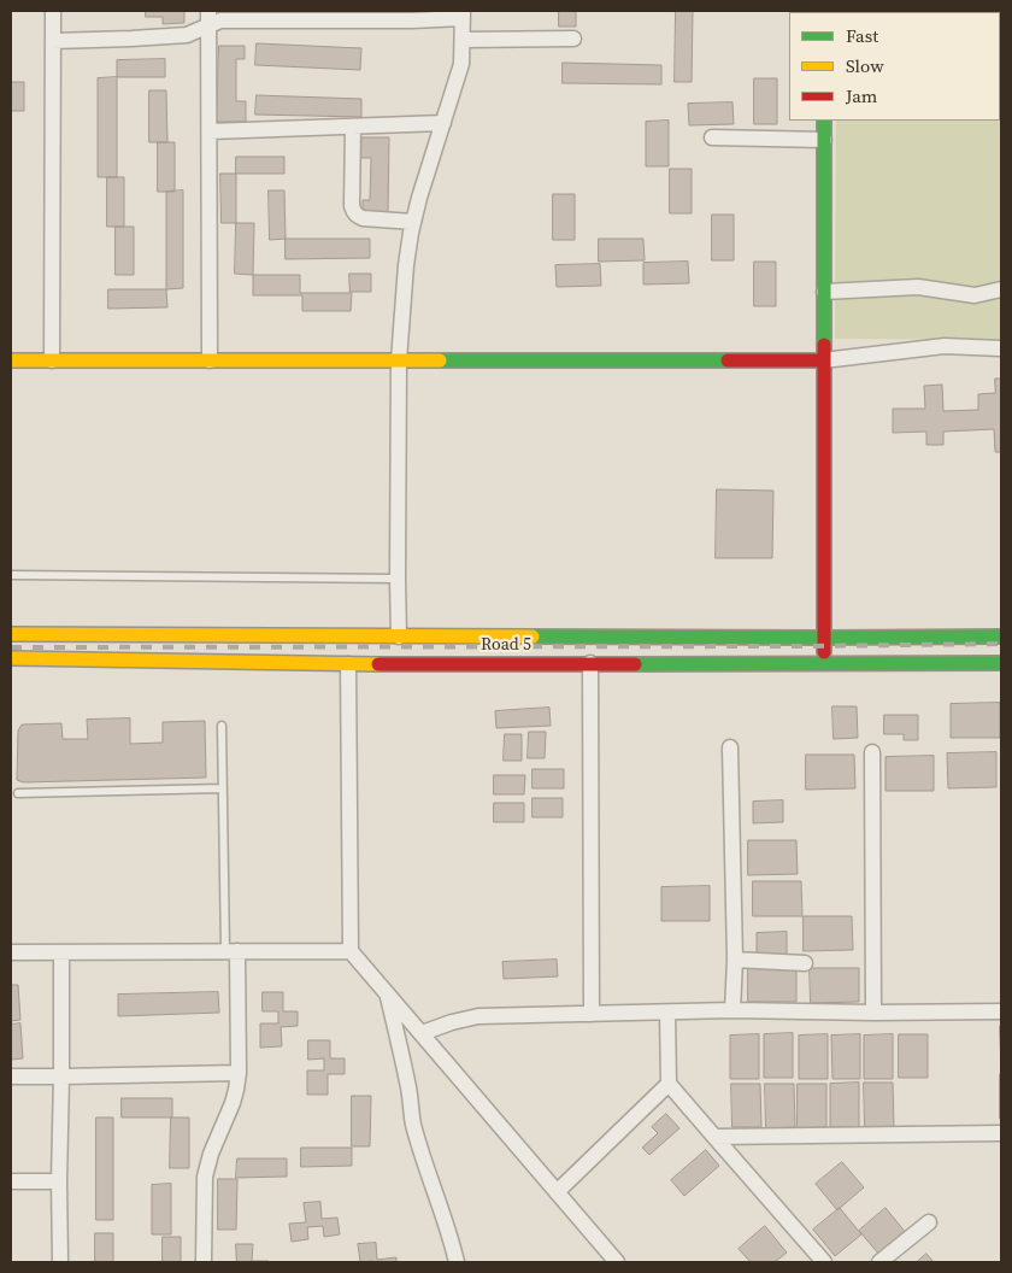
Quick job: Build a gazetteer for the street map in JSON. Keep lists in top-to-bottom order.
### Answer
{
  "streets": {
    "street": ["Road 5"]
  },
  "legend": ["Fast", "Slow", "Jam"]
}
